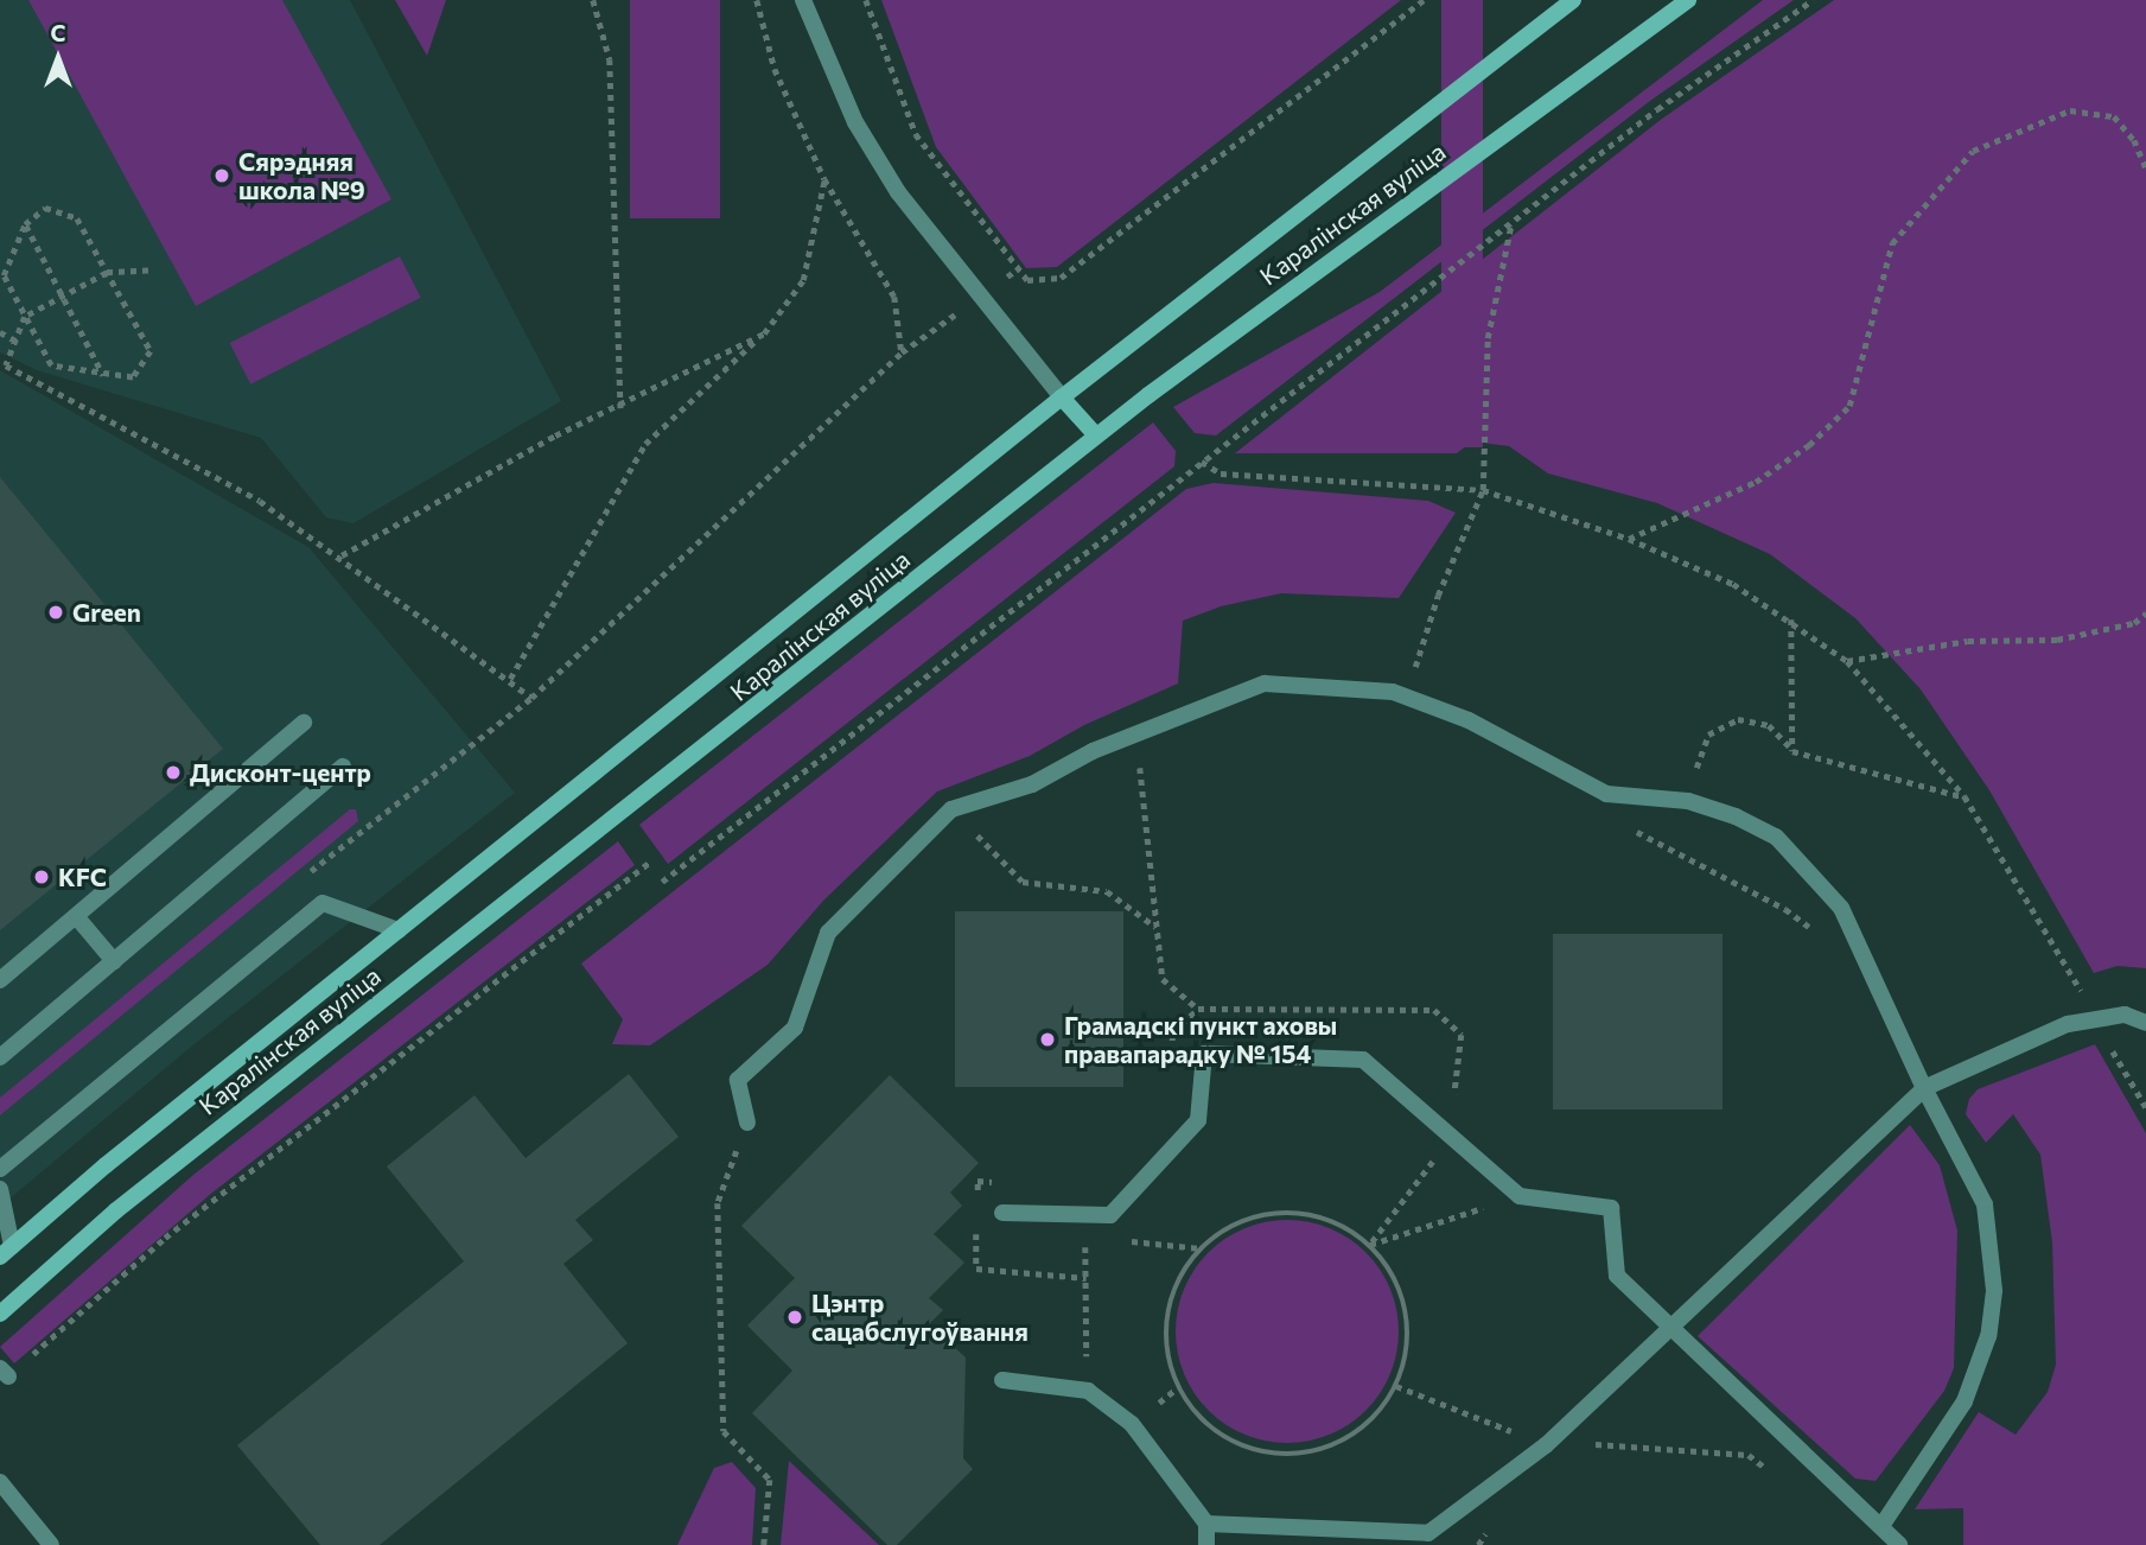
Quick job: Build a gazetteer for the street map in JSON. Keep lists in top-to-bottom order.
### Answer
{
  "streets": {
    "main road": ["Каралінская вуліца"]
  },
  "places": [
    "Сярэдняя школа №9",
    "Green",
    "Дисконт-центр",
    "KFC",
    "Грамадскі пункт аховы правапарадку № 154",
    "Цэнтр сацабслугоўвання"
  ],
  "north": "top"
}
